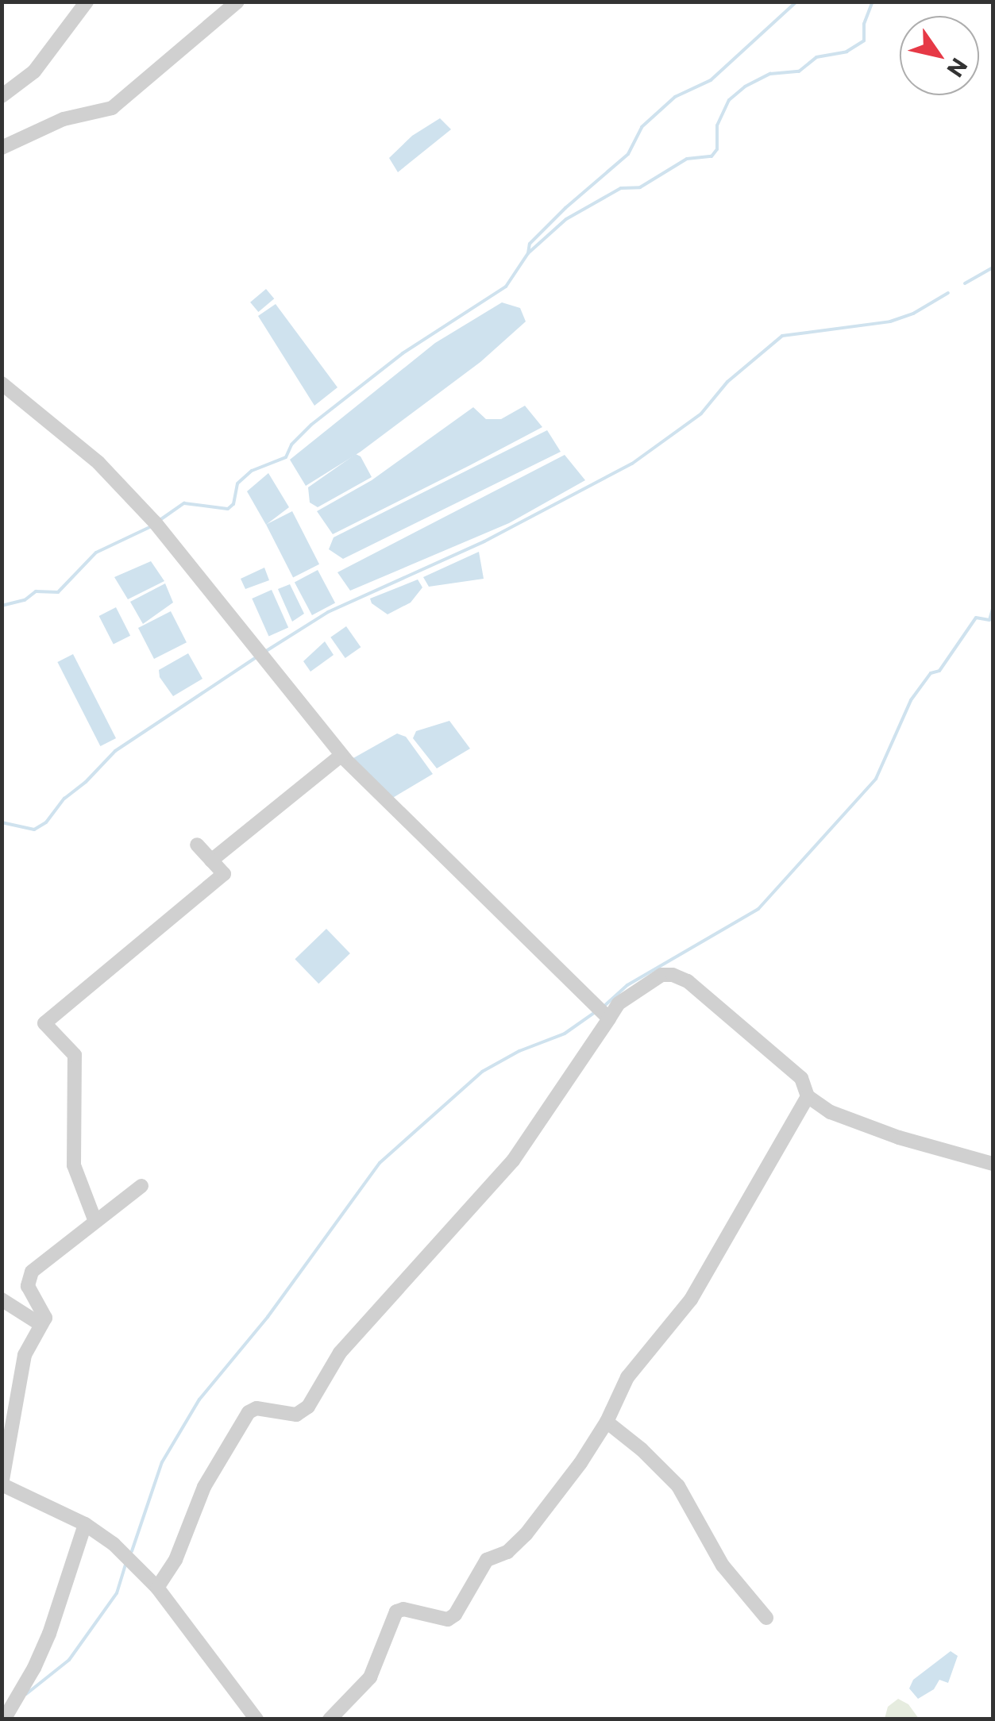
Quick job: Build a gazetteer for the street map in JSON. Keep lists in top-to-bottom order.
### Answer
{
  "north": "bottom right"
}
